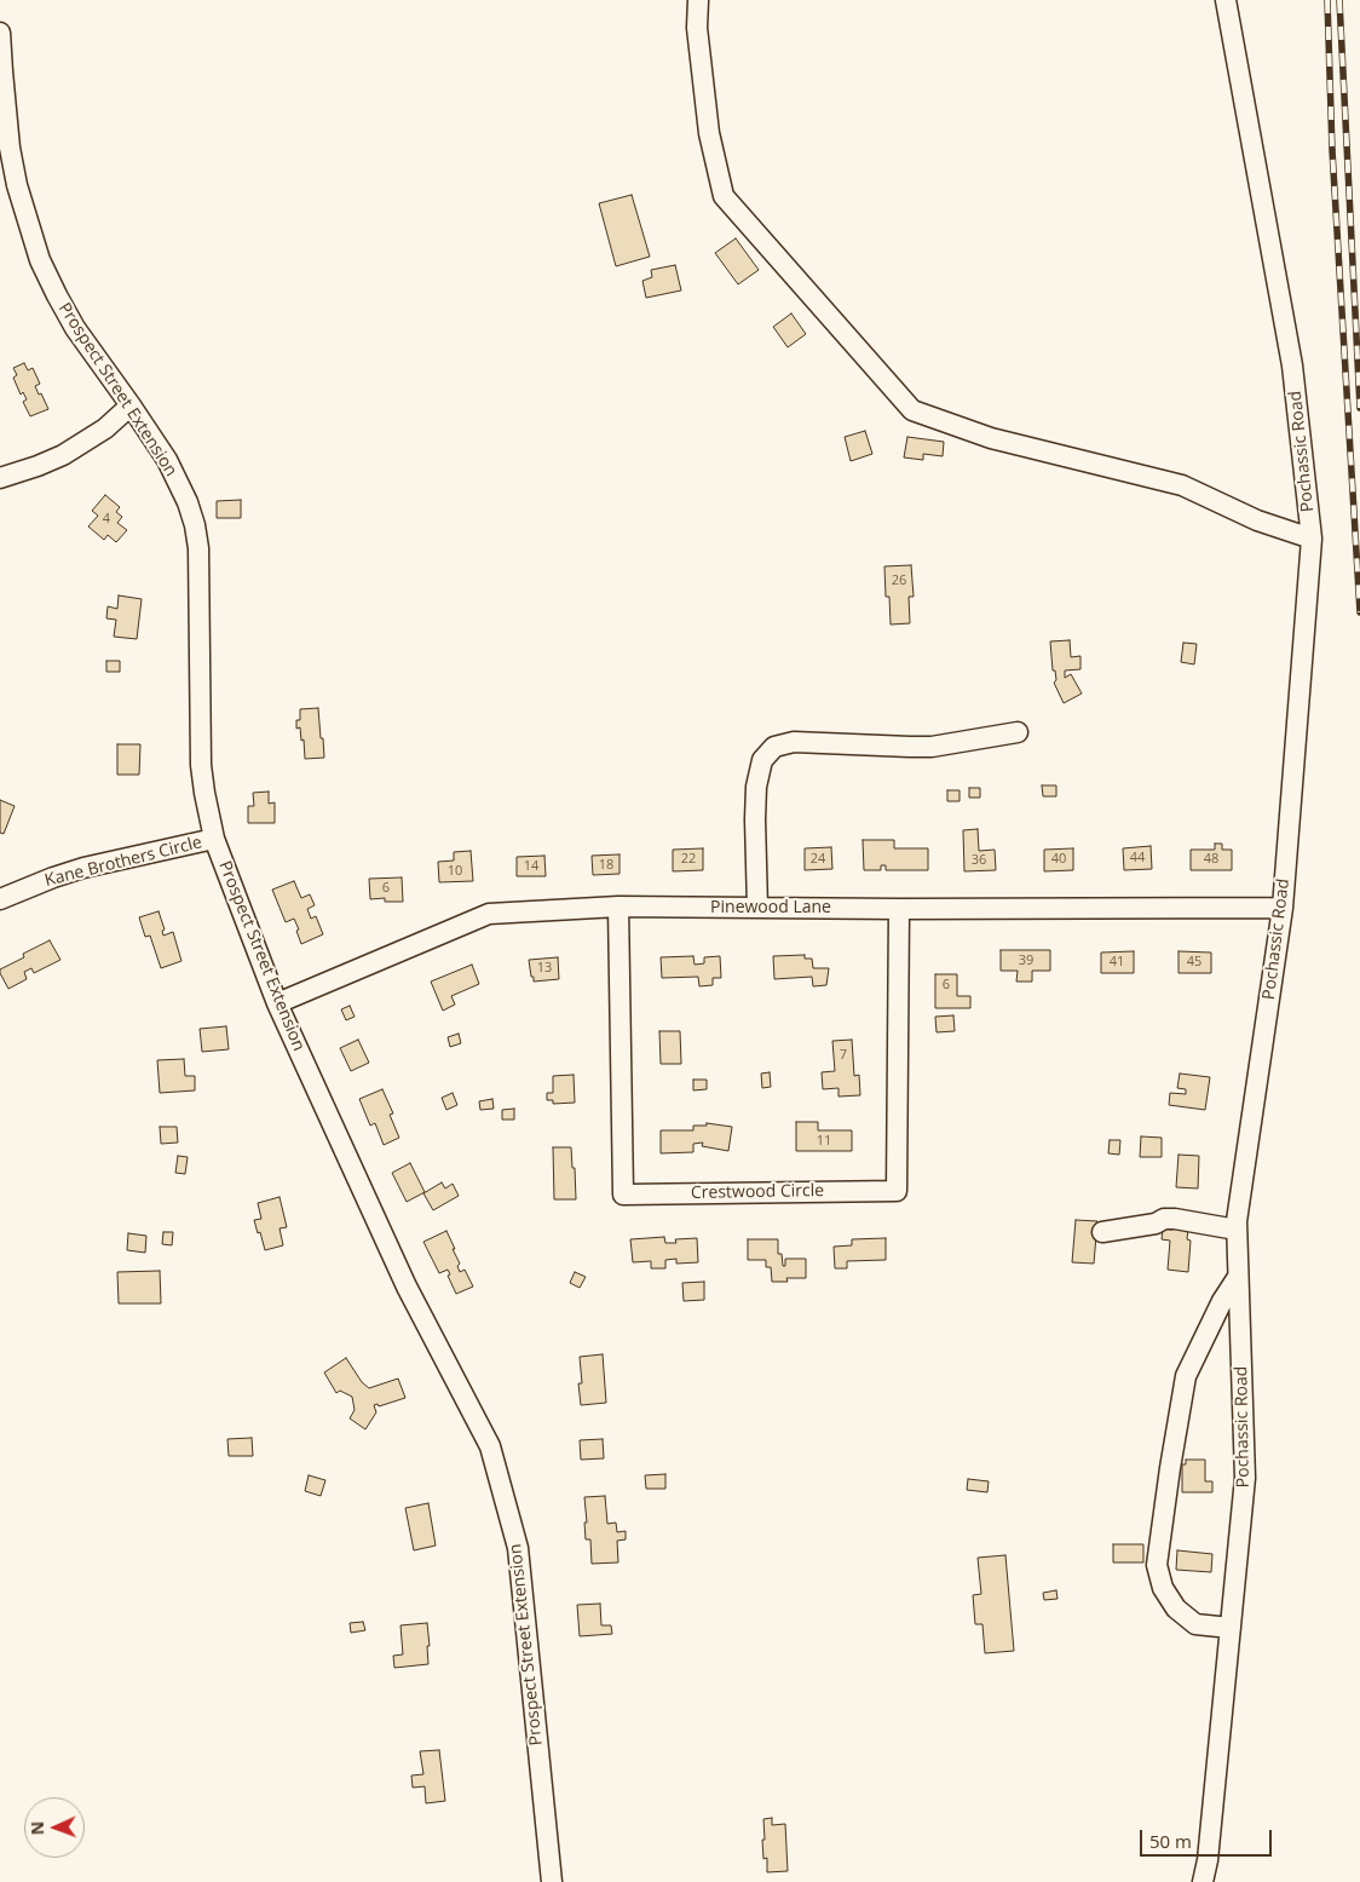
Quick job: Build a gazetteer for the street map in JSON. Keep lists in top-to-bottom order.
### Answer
{
  "streets": {
    "street": [
      "Prospect Street Extension",
      "Pochassic Road",
      "Kane Brothers Circle",
      "Pinewood Lane",
      "Crestwood Circle"
    ]
  },
  "crossings": [
    ["Prospect Street Extension", "Kane Brothers Circle"],
    ["Prospect Street Extension", "Pinewood Lane"],
    ["Pochassic Road", "Pinewood Lane"],
    ["Pinewood Lane", "Crestwood Circle"]
  ],
  "house_numbers": [
    "4",
    "26",
    "44",
    "22",
    "24",
    "40",
    "48",
    "36",
    "18",
    "14",
    "10",
    "6",
    "39",
    "41",
    "45",
    "13",
    "6",
    "7",
    "11"
  ],
  "scale_bar": "50 m",
  "north": "left"
}
